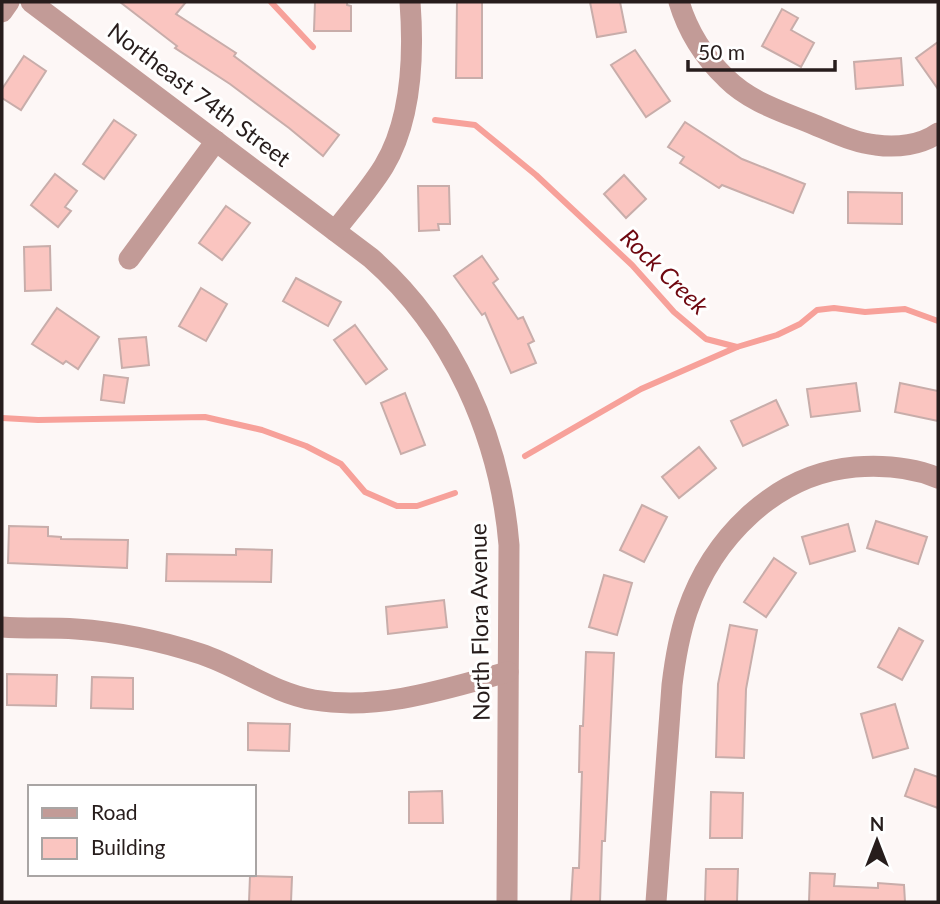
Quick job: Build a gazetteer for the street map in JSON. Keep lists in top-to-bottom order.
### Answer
{
  "streets": {
    "street": ["Northeast 74th Street", "North Flora Avenue"]
  },
  "crossings": [
    ["Northeast 74th Street", "North Flora Avenue"]
  ],
  "water": ["Rock Creek"],
  "legend": ["Road", "Building"],
  "scale_bar": "50 m",
  "north": "top"
}
